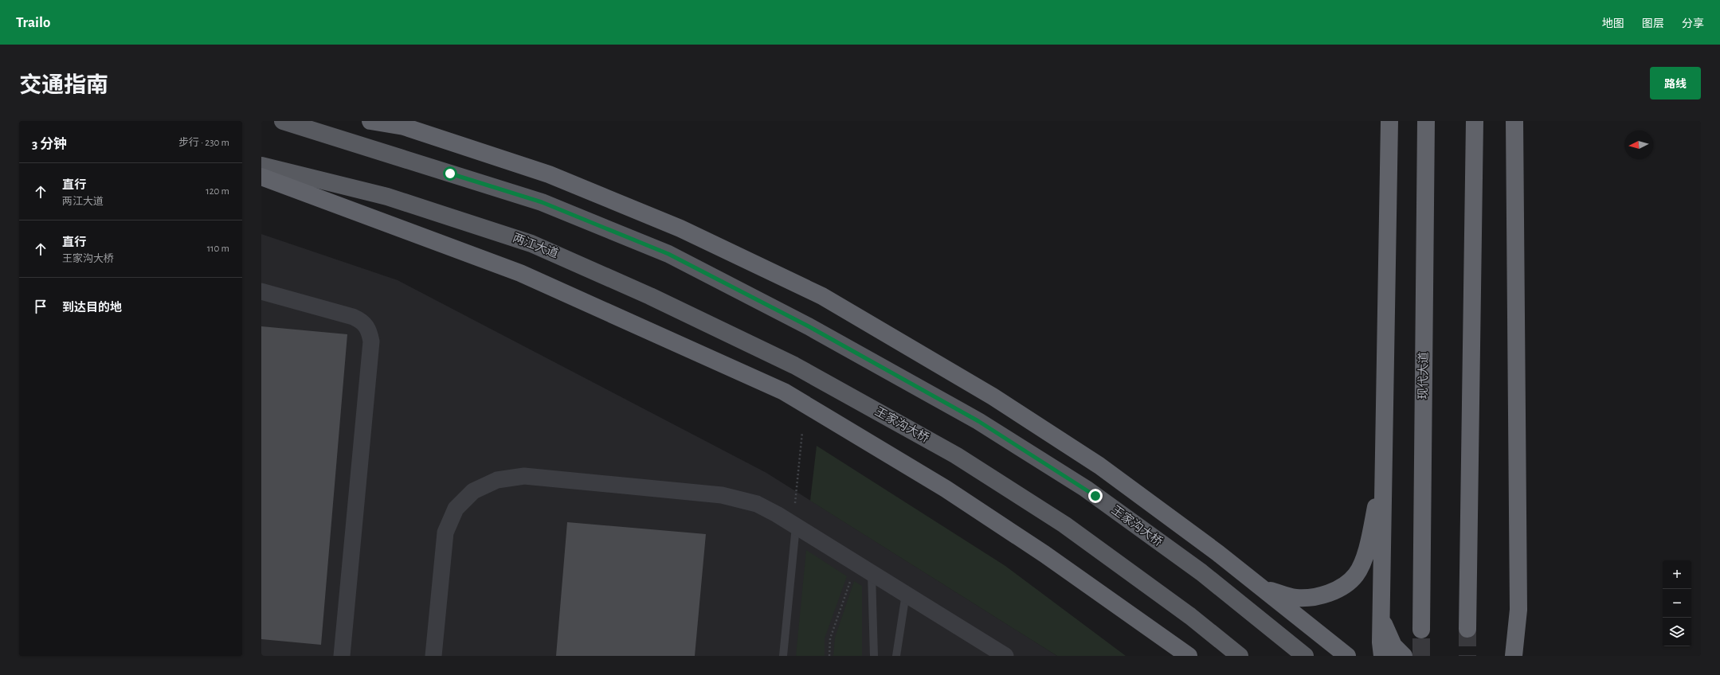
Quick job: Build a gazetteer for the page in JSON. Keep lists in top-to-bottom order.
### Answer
{
  "streets": {
    "highway": ["现代大道"],
    "main road": ["两江大道", "王家沟大桥"]
  },
  "crossings": [
    ["两江大道", "王家沟大桥"]
  ],
  "north": "left",
  "page": {
    "header": "Trailo",
    "nav": ["地图", "图层", "分享"],
    "title": "交通指南",
    "buttons": "路线",
    "heading": ["3 分钟", "步行 · 230 m"],
    "list": [
      ["直行", "两江大道", "120 m"],
      ["直行", "王家沟大桥", "110 m"],
      "到达目的地"
    ],
    "map_buttons": ["+", "−"]
  }
}
